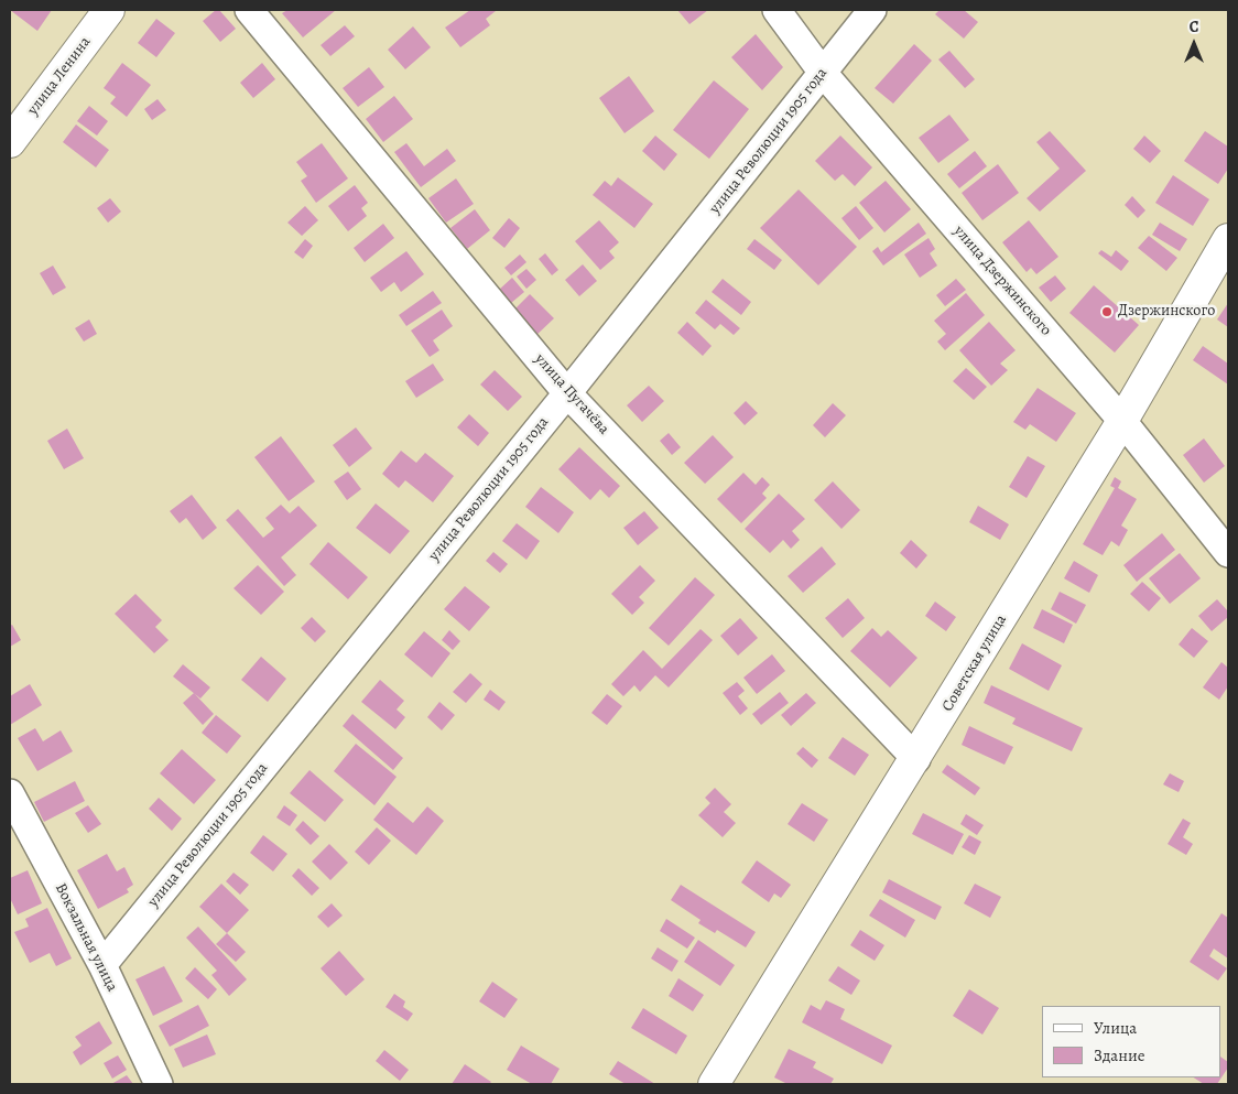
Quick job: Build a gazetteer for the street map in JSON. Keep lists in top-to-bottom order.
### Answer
{
  "streets": {
    "street": [
      "улица Ленина",
      "улица Революции 1905 года",
      "улица Дзержинского",
      "улица Пугачёва",
      "Советская улица",
      "Вокзальная улица"
    ]
  },
  "crossings": [
    ["улица Революции 1905 года", "улица Дзержинского"],
    ["улица Революции 1905 года", "улица Пугачёва"],
    ["улица Революции 1905 года", "Вокзальная улица"],
    ["улица Дзержинского", "Советская улица"],
    ["улица Пугачёва", "Советская улица"]
  ],
  "places": ["Дзержинского"],
  "legend": ["Улица", "Здание"],
  "north": "top"
}
